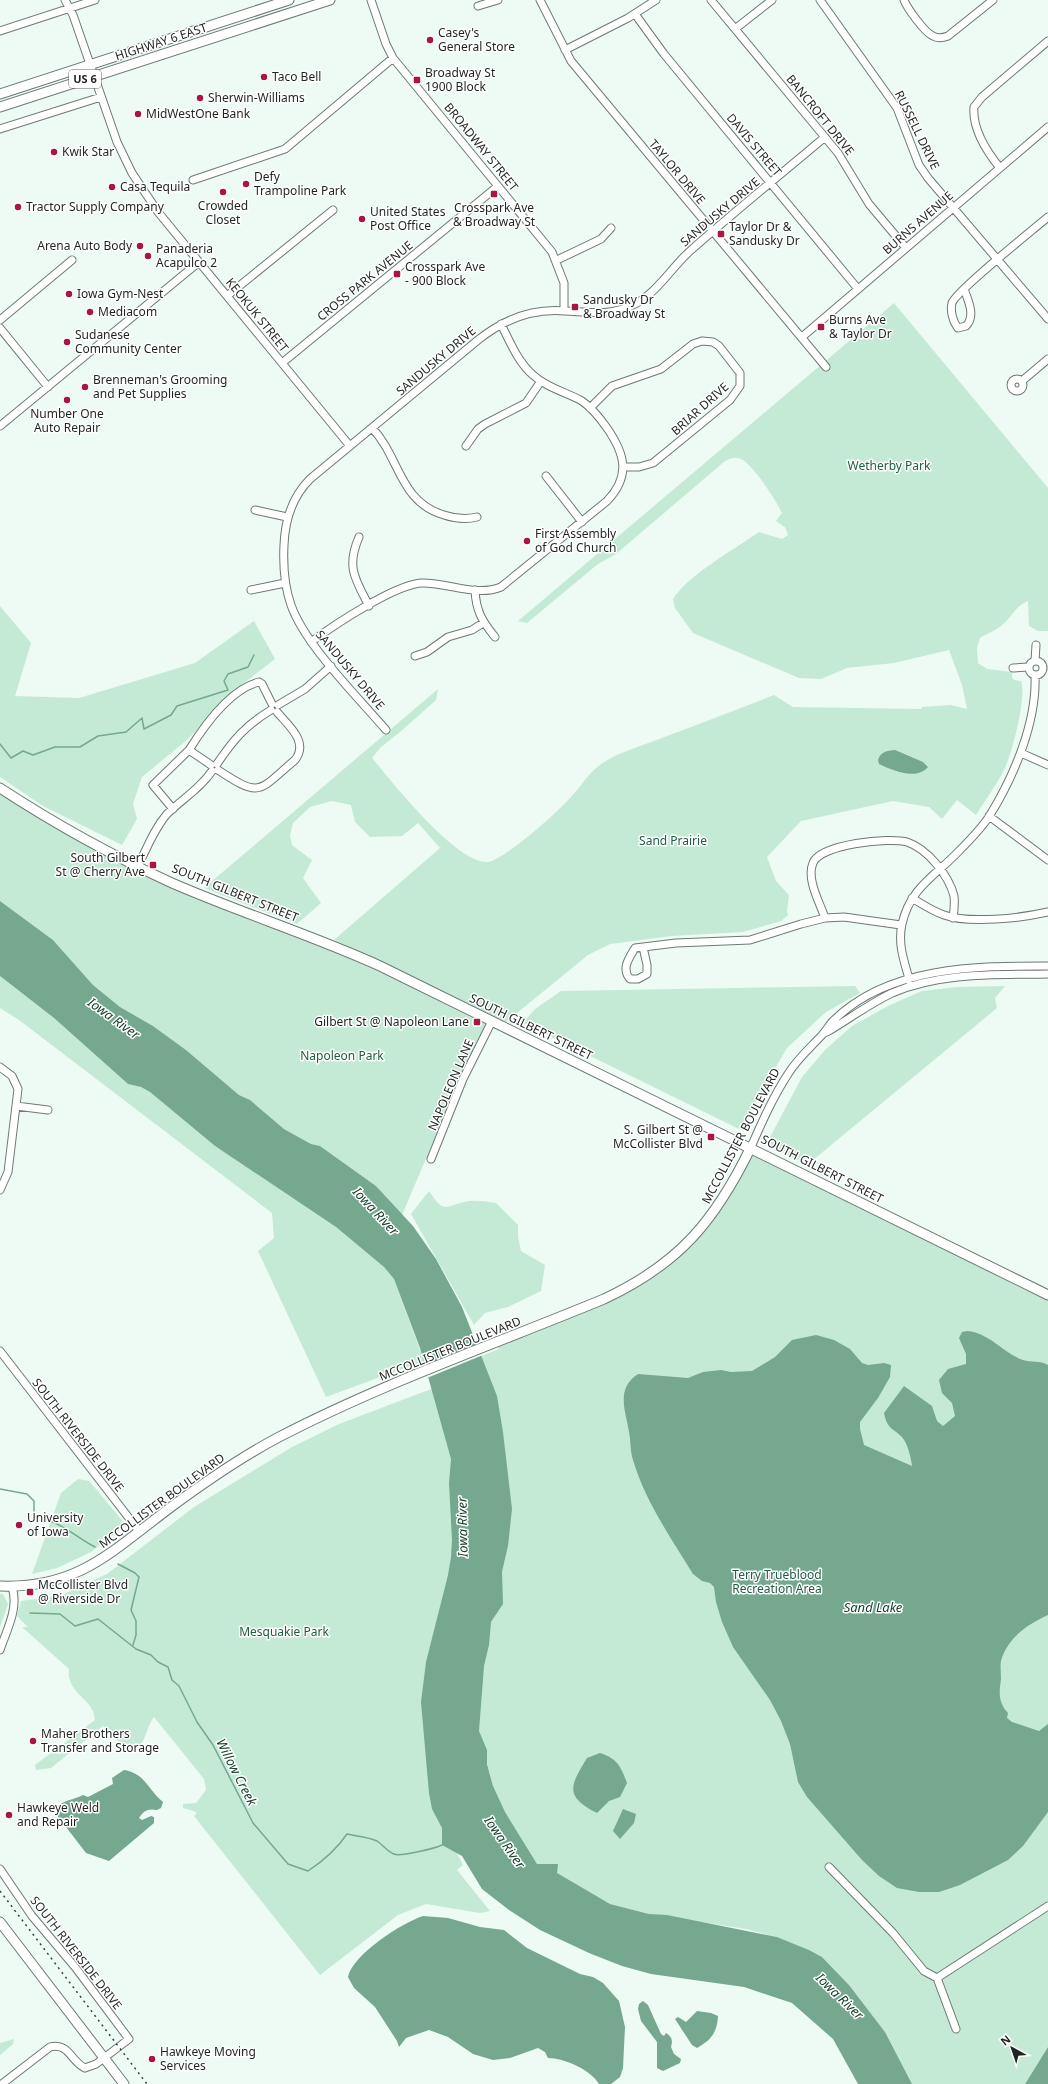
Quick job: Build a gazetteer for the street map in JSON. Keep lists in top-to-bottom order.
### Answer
{
  "streets": {
    "main road": [
      "HIGHWAY 6 EAST",
      "US 6",
      "SOUTH GILBERT STREET",
      "MCCOLLISTER BOULEVARD"
    ],
    "street": [
      "BANCROFT DRIVE",
      "RUSSELL DRIVE",
      "DAVIS STREET",
      "BROADWAY STREET",
      "TAYLOR DRIVE",
      "SANDUSKY DRIVE",
      "BURNS AVENUE",
      "CROSS PARK AVENUE",
      "KEOKUK STREET",
      "BRIAR DRIVE",
      "NAPOLEON LANE",
      "SOUTH RIVERSIDE DRIVE"
    ]
  },
  "crossings": [
    ["HIGHWAY 6 EAST", "KEOKUK STREET"],
    ["BANCROFT DRIVE", "SANDUSKY DRIVE"],
    ["BANCROFT DRIVE", "BURNS AVENUE"],
    ["RUSSELL DRIVE", "BURNS AVENUE"],
    ["DAVIS STREET", "SANDUSKY DRIVE"],
    ["DAVIS STREET", "BURNS AVENUE"],
    ["BROADWAY STREET", "SANDUSKY DRIVE"],
    ["BROADWAY STREET", "CROSS PARK AVENUE"],
    ["TAYLOR DRIVE", "SANDUSKY DRIVE"],
    ["TAYLOR DRIVE", "BURNS AVENUE"],
    ["SANDUSKY DRIVE", "KEOKUK STREET"],
    ["CROSS PARK AVENUE", "KEOKUK STREET"],
    ["SOUTH GILBERT STREET", "NAPOLEON LANE"],
    ["SOUTH GILBERT STREET", "MCCOLLISTER BOULEVARD"],
    ["MCCOLLISTER BOULEVARD", "SOUTH RIVERSIDE DRIVE"]
  ],
  "water": ["Iowa River", "Sand Lake", "Willow Creek"],
  "parks": [
    "Wetherby Park",
    "Sand Prairie",
    "Napoleon Park",
    "Terry Trueblood Recreation Area",
    "Mesquakie Park"
  ],
  "places": {
    "other": [
      "Casey's General Store",
      "Taco Bell",
      "Sherwin-Williams",
      "MidWestOne Bank",
      "Kwik Star",
      "Defy Trampoline Park",
      "Casa Tequila",
      "Crowded Closet",
      "Tractor Supply Company",
      "United States Post Office",
      "Arena Auto Body",
      "Panaderia Acapulco 2",
      "Iowa Gym-Nest",
      "Mediacom",
      "Sudanese Community Center",
      "Brenneman's Grooming and Pet Supplies",
      "Number One Auto Repair",
      "First Assembly of God Church",
      "University of Iowa",
      "Maher Brothers Transfer and Storage",
      "Hawkeye Weld and Repair",
      "Hawkeye Moving Services"
    ],
    "transit": [
      "Broadway St 1900 Block",
      "Crosspark Ave & Broadway St",
      "Taylor Dr & Sandusky Dr",
      "Crosspark Ave - 900 Block",
      "Sandusky Dr & Broadway St",
      "Burns Ave & Taylor Dr",
      "South Gilbert St @ Cherry Ave",
      "Gilbert St @ Napoleon Lane",
      "S. Gilbert St @ McCollister Blvd",
      "McCollister Blvd @ Riverside Dr"
    ]
  },
  "north": "top left"
}
